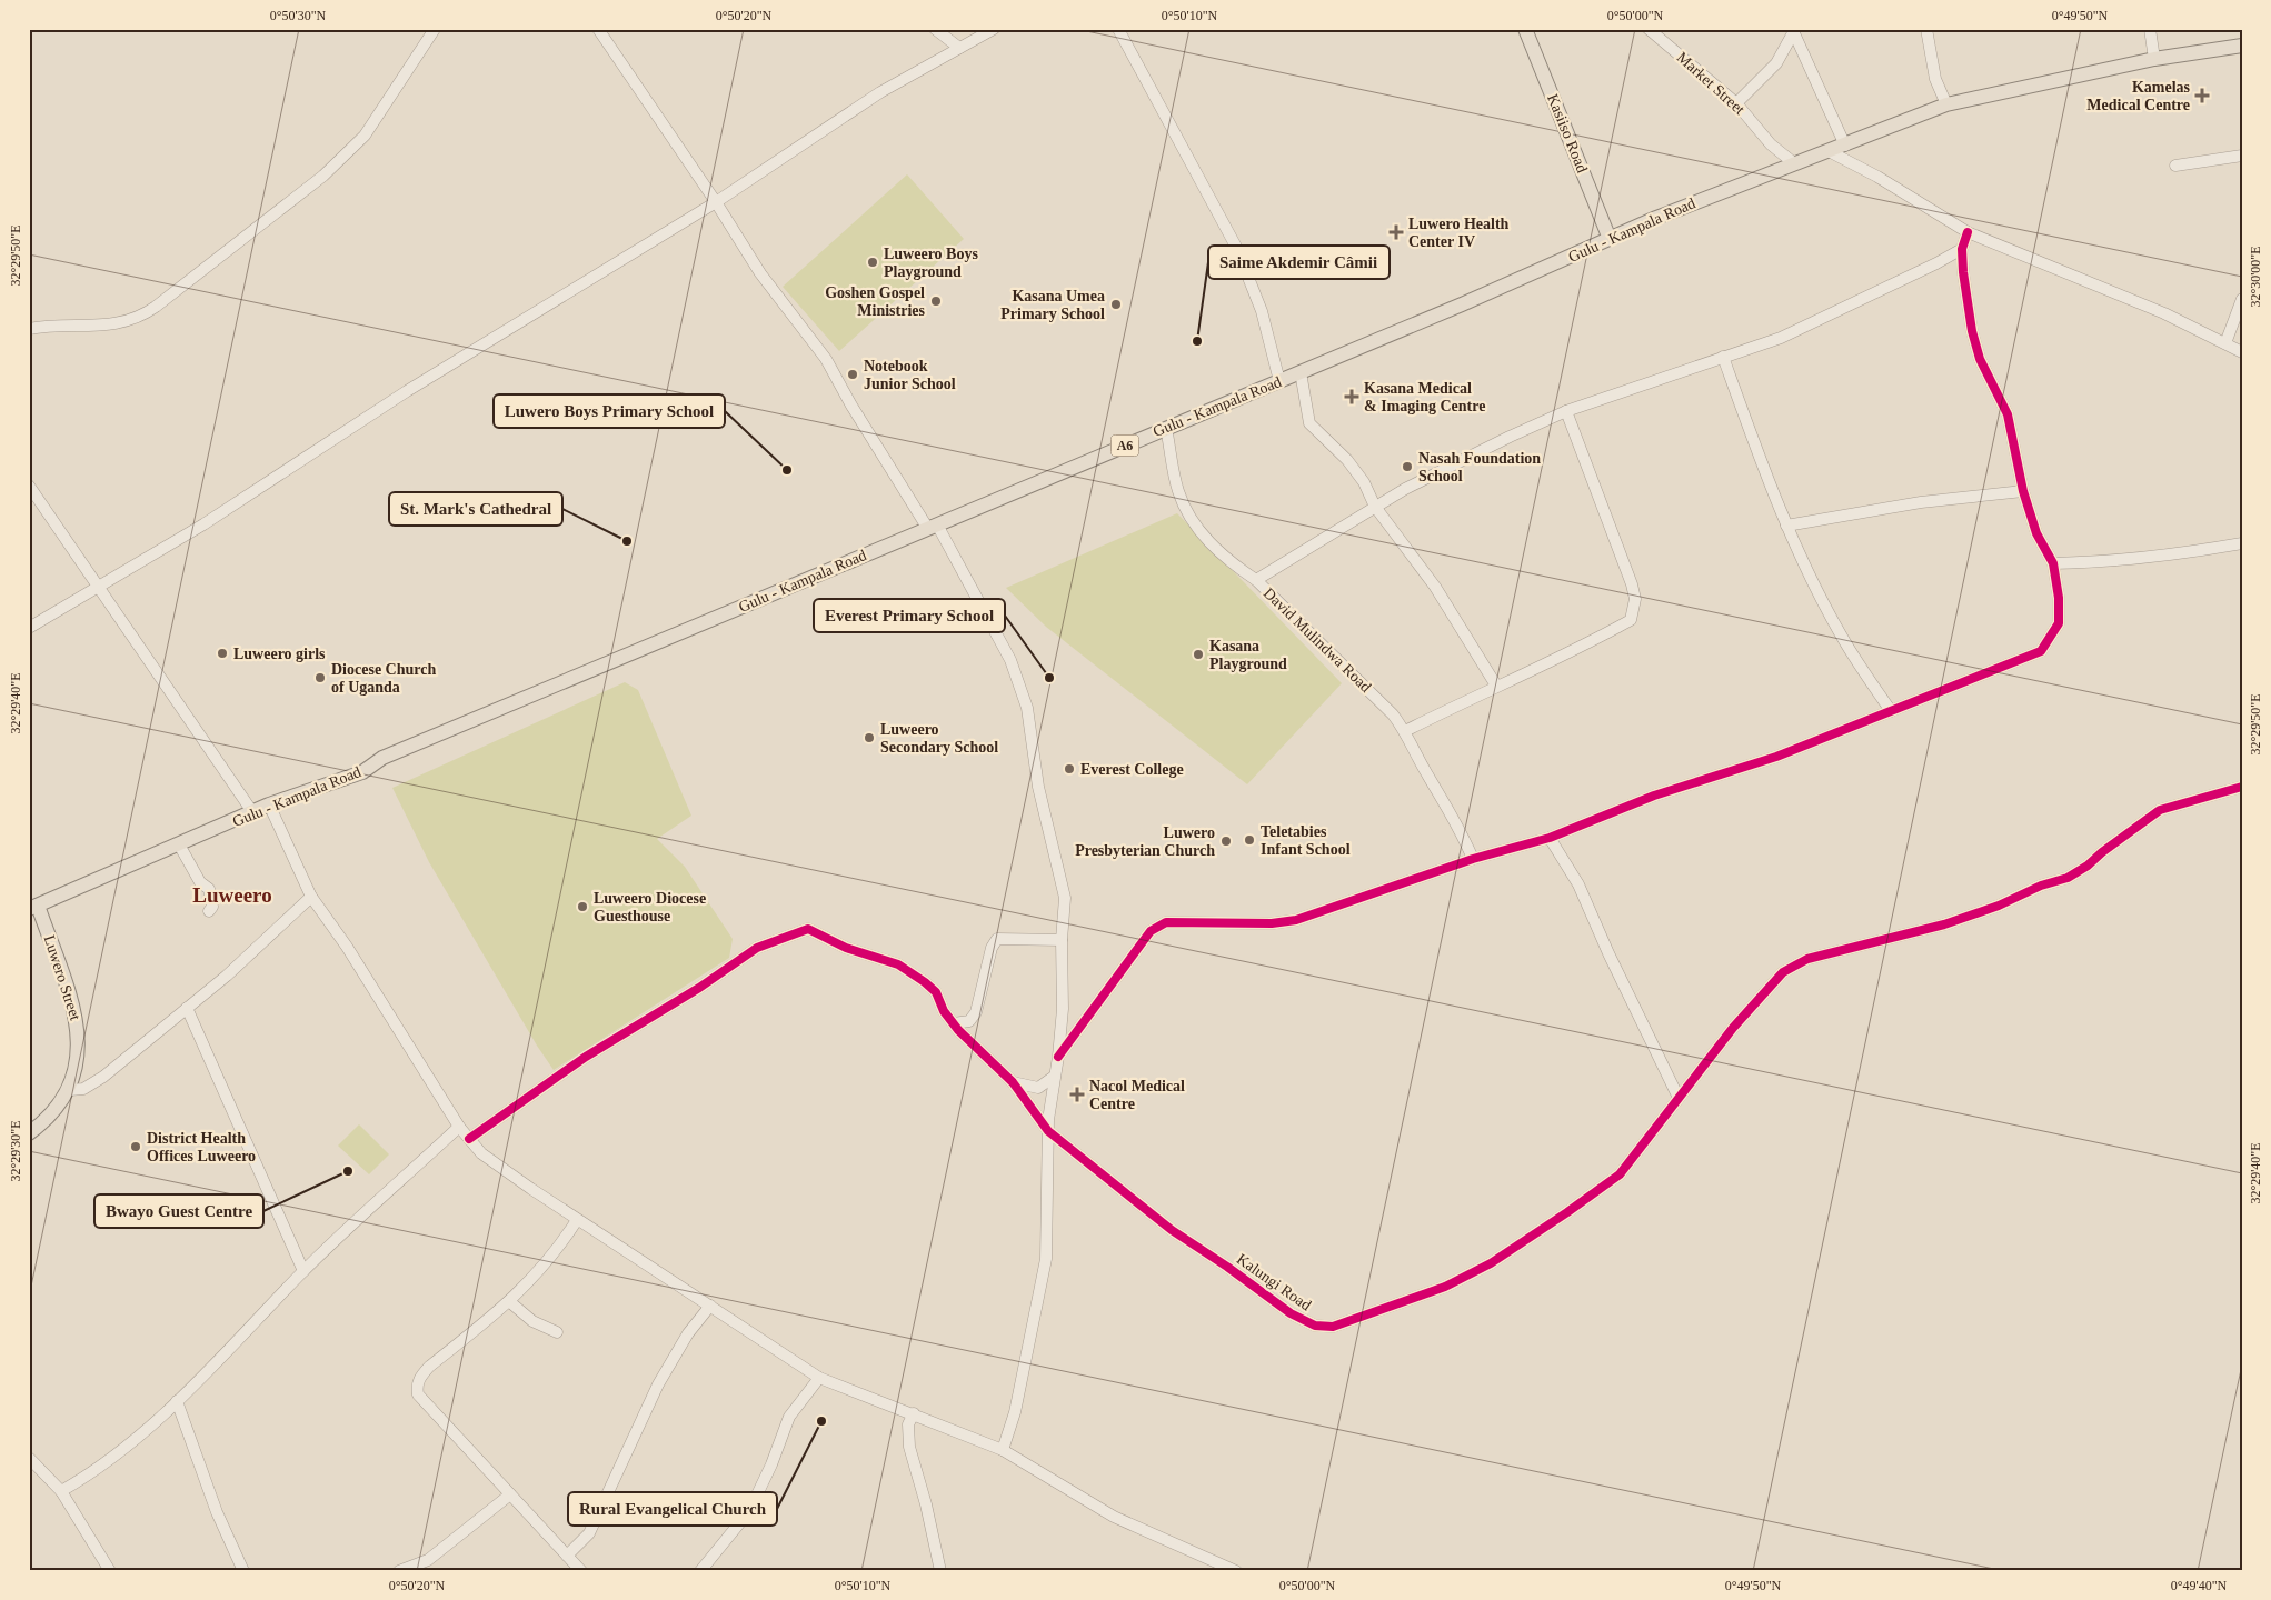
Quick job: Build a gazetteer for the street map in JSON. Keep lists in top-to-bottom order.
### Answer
{
  "streets": {
    "main road": [
      "Kasiiso Road",
      "Gulu - Kampala Road",
      "A6",
      "Luwero Street"
    ],
    "street": ["Market Street", "David Mulindwa Road", "Kalungi Road"]
  },
  "crossings": [
    ["Market Street", "Gulu - Kampala Road"],
    ["Kasiiso Road", "Gulu - Kampala Road"],
    ["Gulu - Kampala Road", "David Mulindwa Road"],
    ["Gulu - Kampala Road", "Luwero Street"]
  ],
  "districts": ["Luweero"],
  "places": {
    "health": [
      "Kamelas Medical Centre",
      "Luwero Health Center IV",
      "Kasana Medical & Imaging Centre",
      "Nacol Medical Centre"
    ],
    "other": [
      "Luweero Boys Playground",
      "Goshen Gospel Ministries",
      "Kasana Umea Primary School",
      "Saime Akdemir Câmii",
      "Notebook Junior School",
      "Nasah Foundation School",
      "Luwero Boys Primary School",
      "St. Mark's Cathedral",
      "Luweero girls",
      "Kasana Playground",
      "Diocese Church of Uganda",
      "Everest Primary School",
      "Luweero Secondary School",
      "Everest College",
      "Teletabies Infant School",
      "Luwero Presbyterian Church",
      "Luweero Diocese Guesthouse",
      "District Health Offices Luweero",
      "Bwayo Guest Centre",
      "Rural Evangelical Church"
    ]
  },
  "coordinates": [
    "0°50'30\"N",
    "0°50'20\"N",
    "0°50'10\"N",
    "0°50'00\"N",
    "0°49'50\"N",
    "32°29'50\"E",
    "32°30'00\"E",
    "32°29'40\"E",
    "32°29'30\"E",
    "0°49'40\"N"
  ]
}
